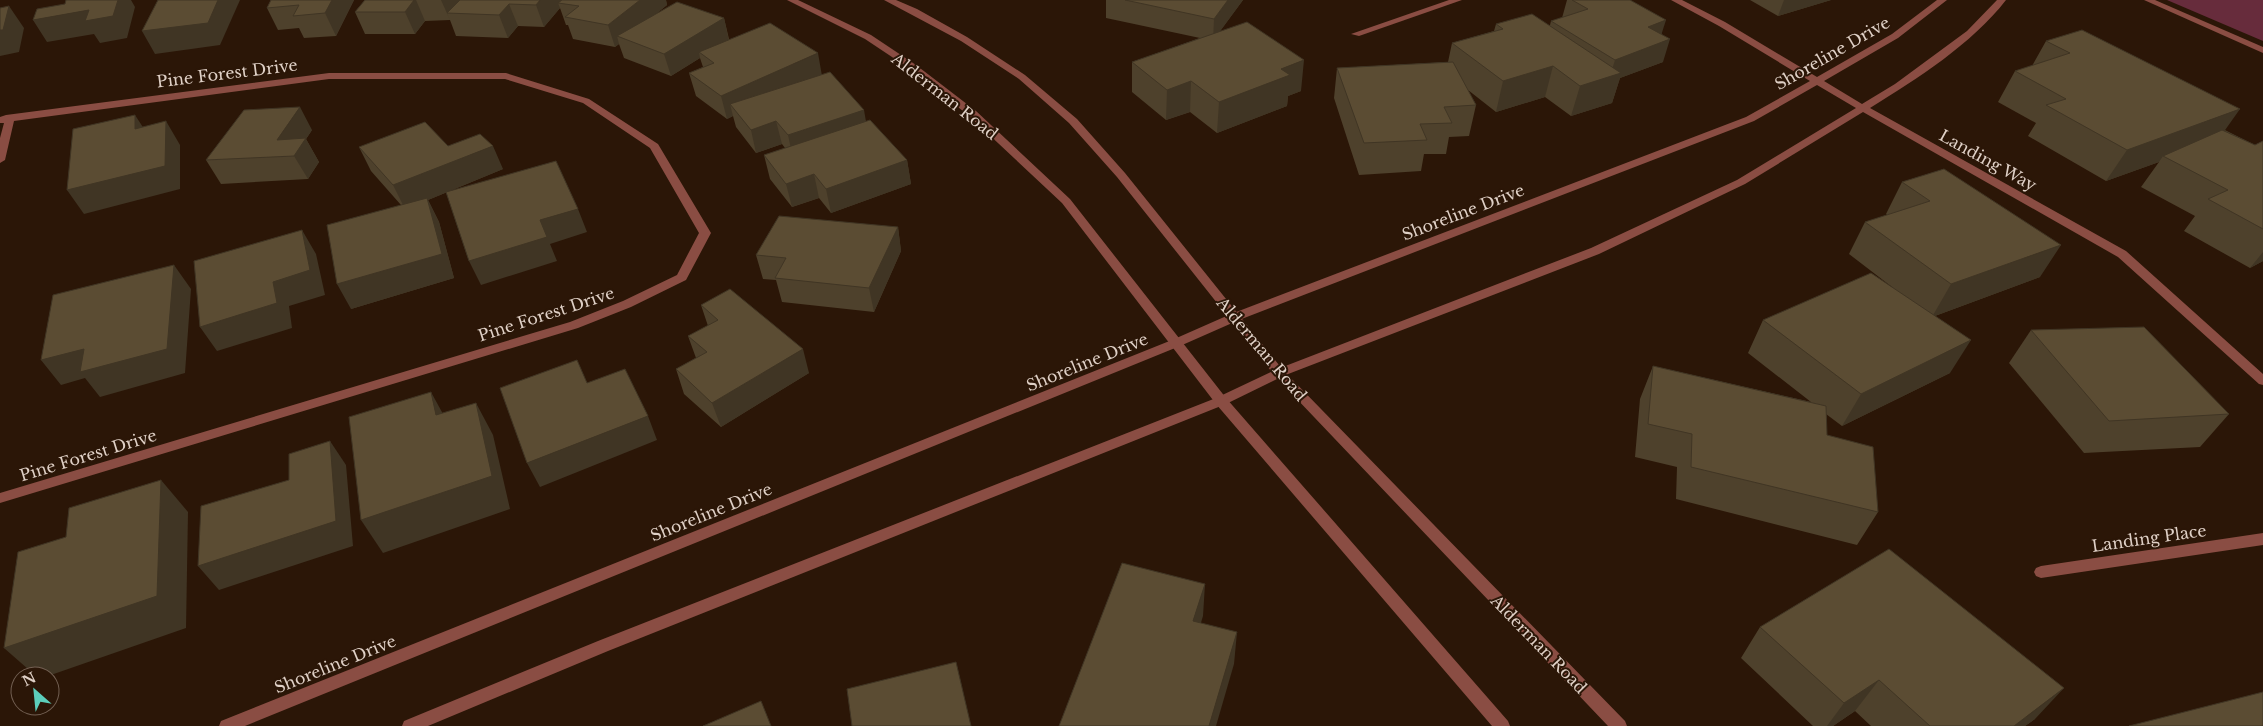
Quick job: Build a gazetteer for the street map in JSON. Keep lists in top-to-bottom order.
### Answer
{
  "streets": {
    "street": [
      "Shoreline Drive",
      "Pine Forest Drive",
      "Alderman Road",
      "Landing Way",
      "Landing Place"
    ]
  },
  "crossings": [
    ["Shoreline Drive", "Alderman Road"],
    ["Shoreline Drive", "Landing Way"]
  ],
  "north": "top left"
}
